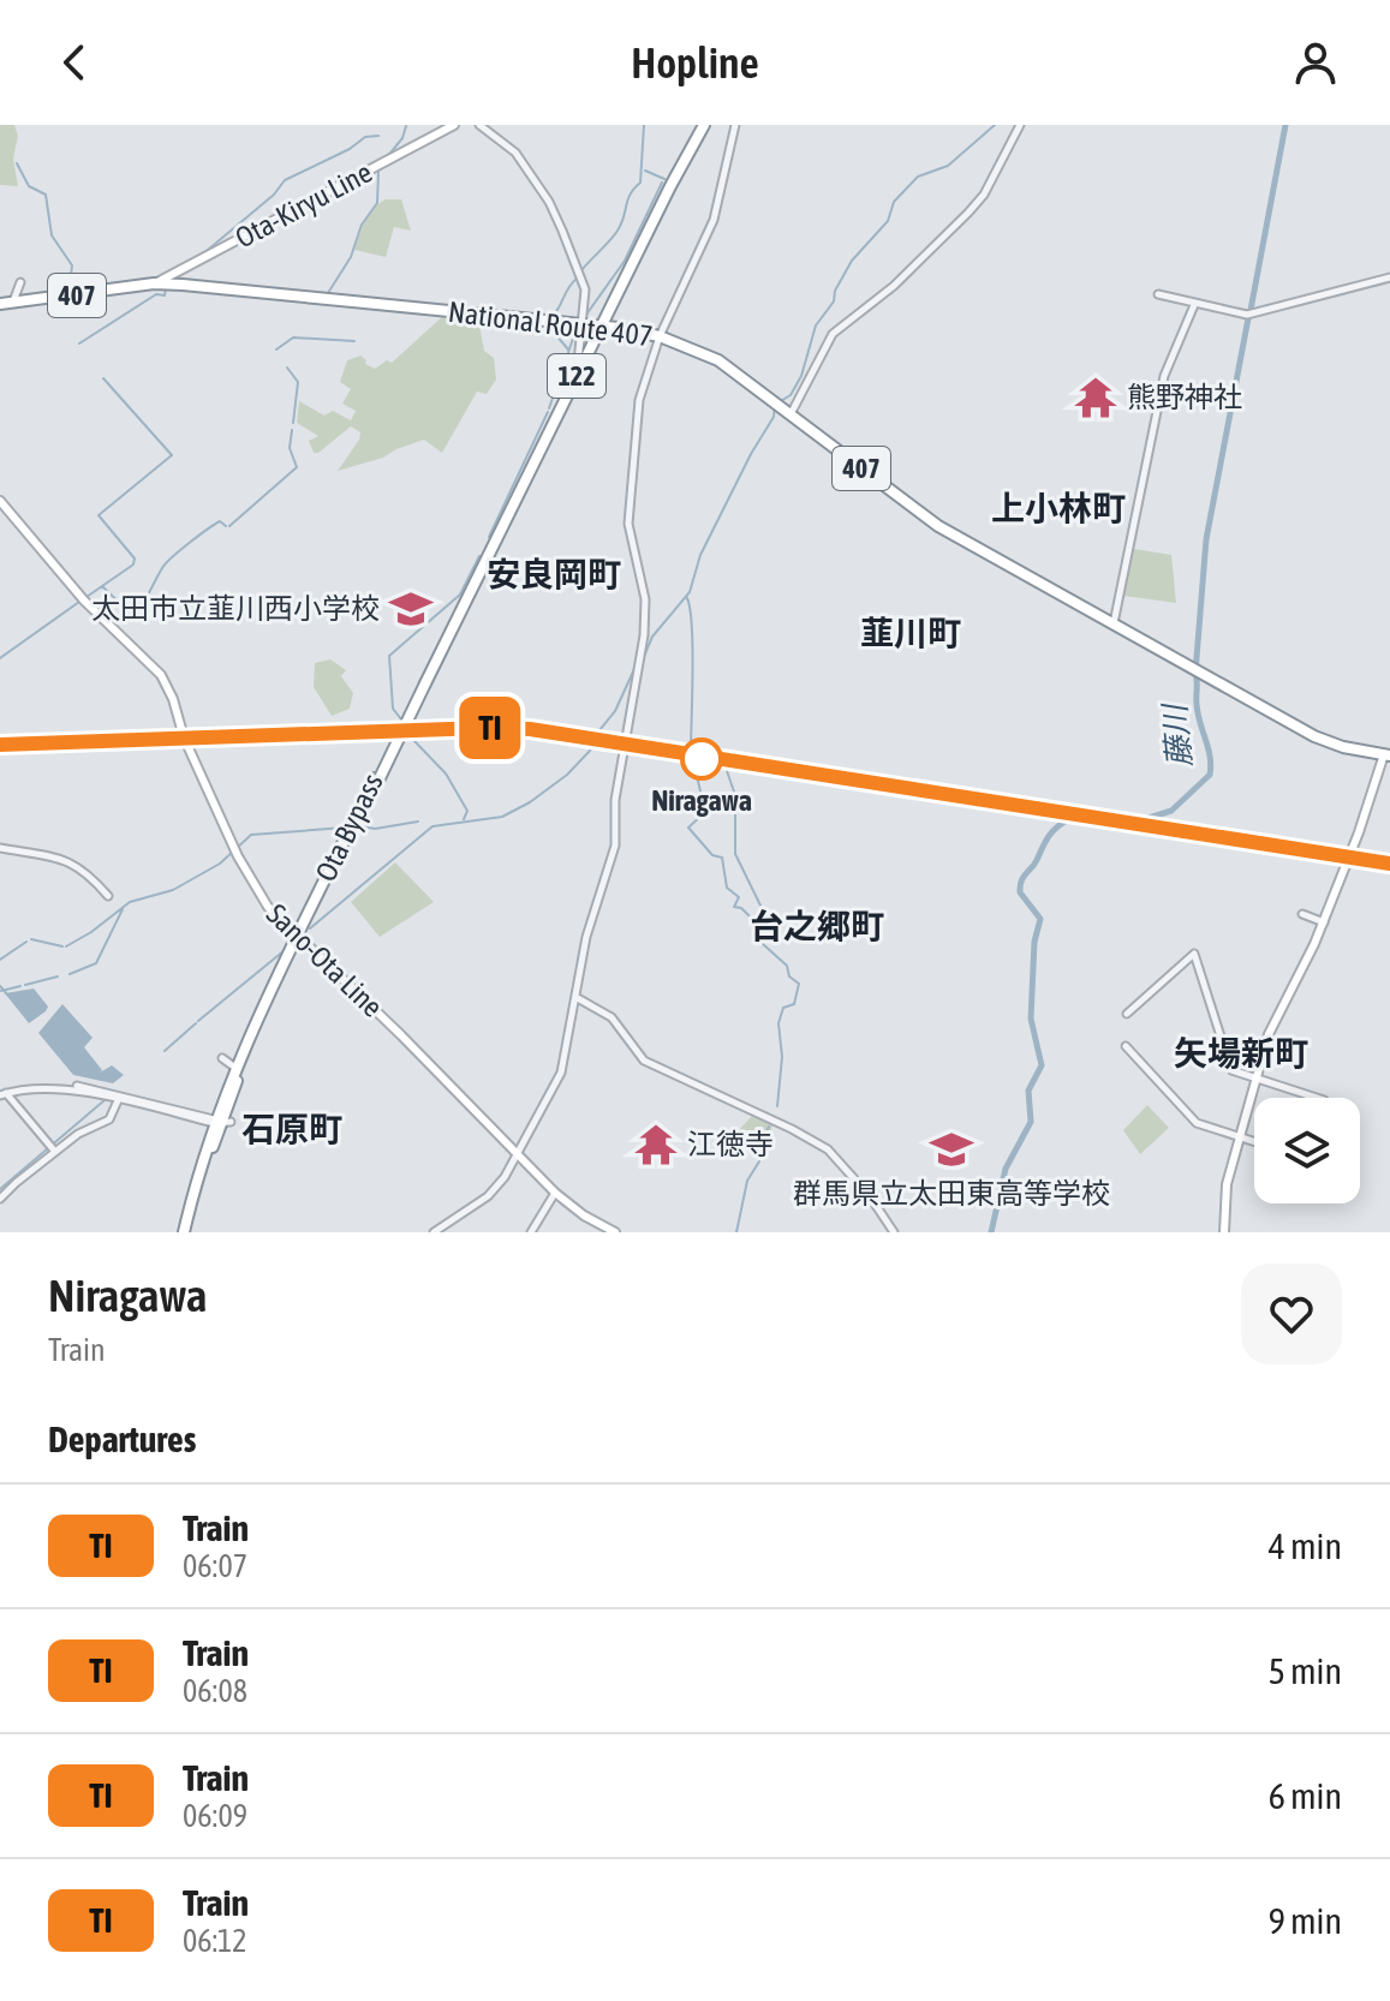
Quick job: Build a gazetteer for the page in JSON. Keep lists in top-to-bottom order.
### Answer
{
  "streets": {
    "highway": [
      "407",
      "National Route 407",
      "122",
      "Ota Bypass"
    ],
    "main road": ["Ota-Kiryu Line", "Sano-Ota Line"]
  },
  "crossings": [
    ["Ota-Kiryu Line", "National Route 407"],
    ["National Route 407", "Ota Bypass"],
    ["Ota Bypass", "Sano-Ota Line"]
  ],
  "districts": [
    "上小林町",
    "安良岡町",
    "韮川町",
    "台之郷町",
    "矢場新町",
    "石原町"
  ],
  "water": ["藤川"],
  "places": {
    "temple": ["熊野神社", "江徳寺"],
    "school or university": ["太田市立韮川西小学校", "群馬県立太田東高等学校"],
    "other": ["Niragawa"]
  },
  "page": {
    "header": "Hopline",
    "on_map": "TI",
    "heading": [
      ["Niragawa", "Train"],
      "Departures"
    ],
    "list": [
      {
        "mark": "TI",
        "name": "Train",
        "note": "06:07",
        "value": "4 min"
      },
      {
        "mark": "TI",
        "name": "Train",
        "note": "06:08",
        "value": "5 min"
      },
      {
        "mark": "TI",
        "name": "Train",
        "note": "06:09",
        "value": "6 min"
      },
      {
        "mark": "TI",
        "name": "Train",
        "note": "06:12",
        "value": "9 min"
      }
    ]
  }
}
